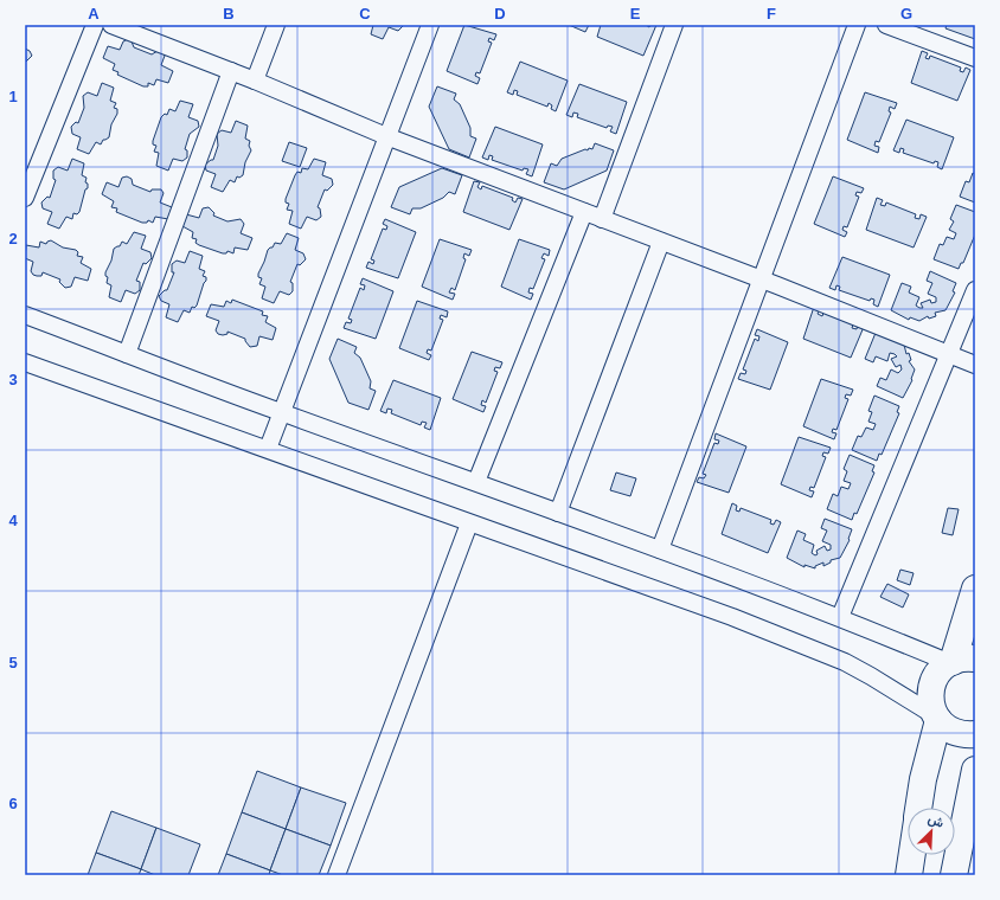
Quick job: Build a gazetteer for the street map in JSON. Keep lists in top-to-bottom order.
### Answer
{
  "north": "top right",
  "grid": {
    "columns": [
      "A",
      "B",
      "C",
      "D",
      "E",
      "F",
      "G"
    ],
    "rows": [
      "1",
      "2",
      "3",
      "4",
      "5",
      "6"
    ]
  }
}
